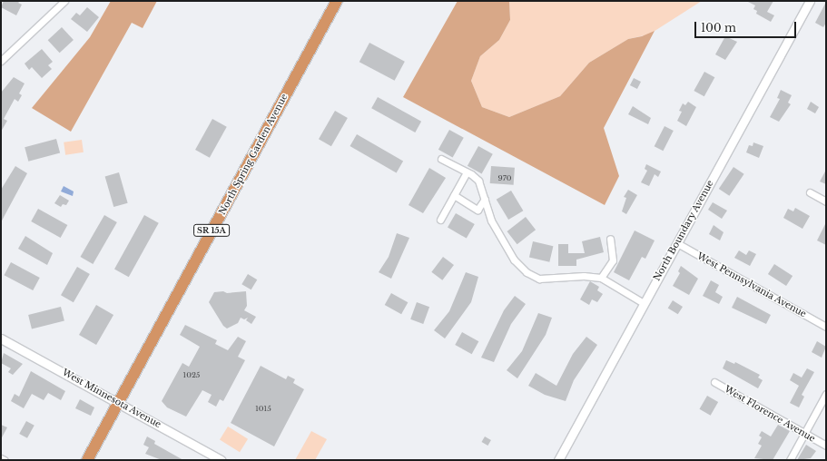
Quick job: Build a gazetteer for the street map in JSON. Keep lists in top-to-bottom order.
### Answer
{
  "streets": {
    "highway": ["North Spring Garden Avenue", "SR 15A"],
    "street": [
      "North Boundary Avenue",
      "West Pennsylvania Avenue",
      "West Minnesota Avenue",
      "West Florence Avenue"
    ]
  },
  "crossings": [
    ["North Spring Garden Avenue", "West Minnesota Avenue"],
    ["North Boundary Avenue", "West Pennsylvania Avenue"]
  ],
  "house_numbers": ["970", "1025", "1015"],
  "scale_bar": "100 m"
}
